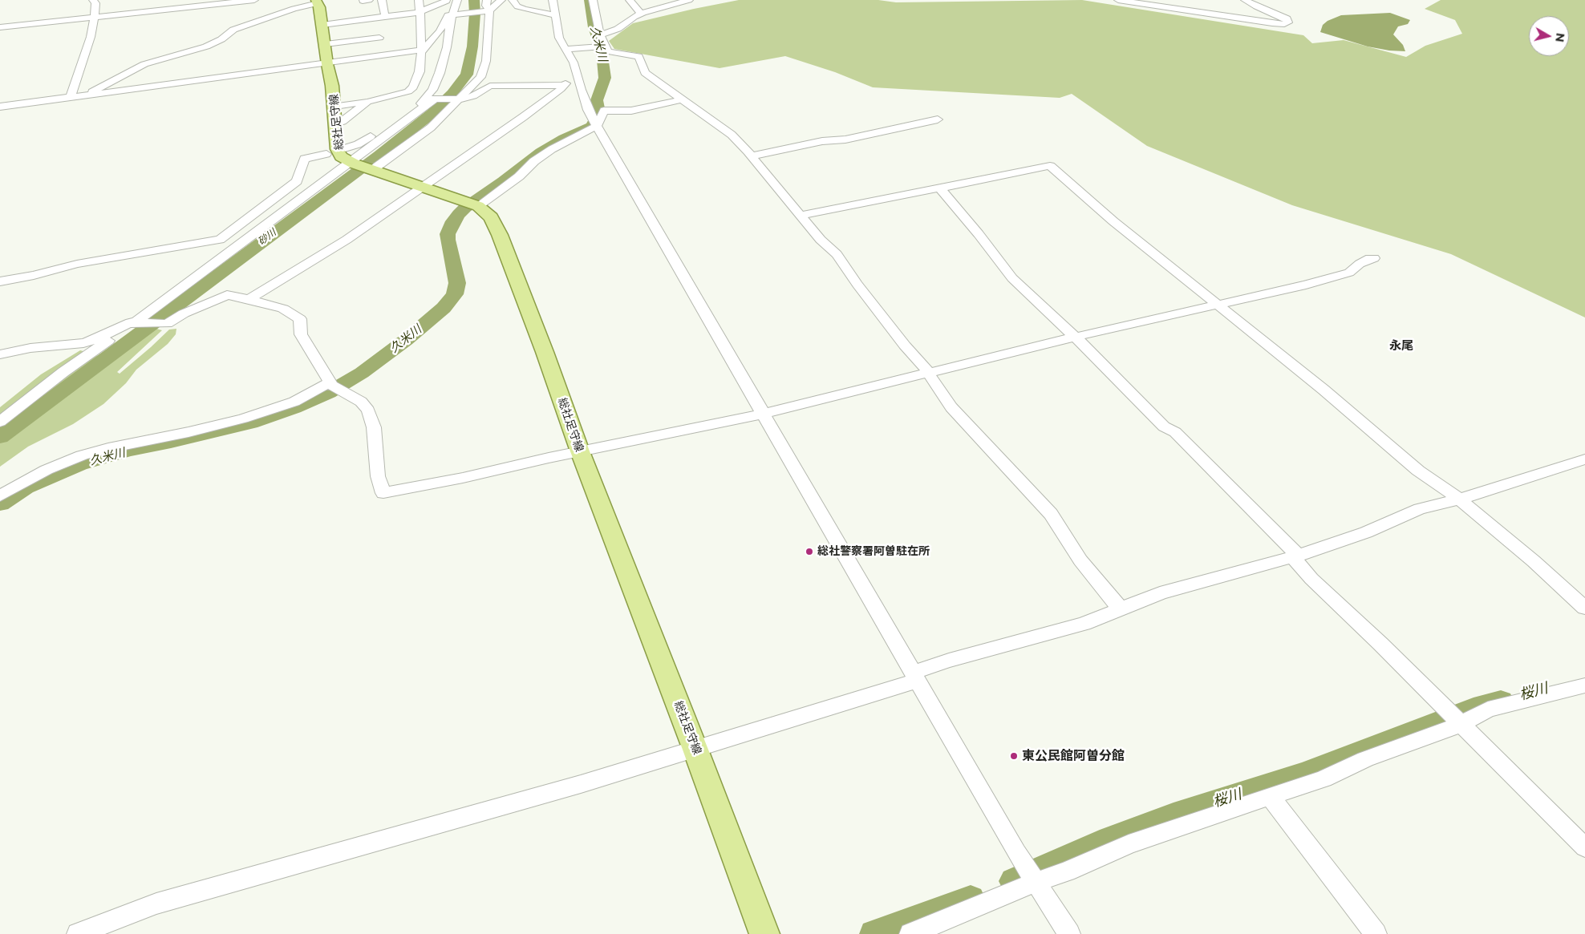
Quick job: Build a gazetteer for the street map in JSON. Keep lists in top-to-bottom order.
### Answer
{
  "streets": {
    "main road": ["総社足守線"]
  },
  "districts": ["永尾"],
  "water": ["久米川", "砂川", "桜川"],
  "places": ["総社警察署阿曽駐在所", "東公民館阿曽分館"],
  "north": "right"
}
